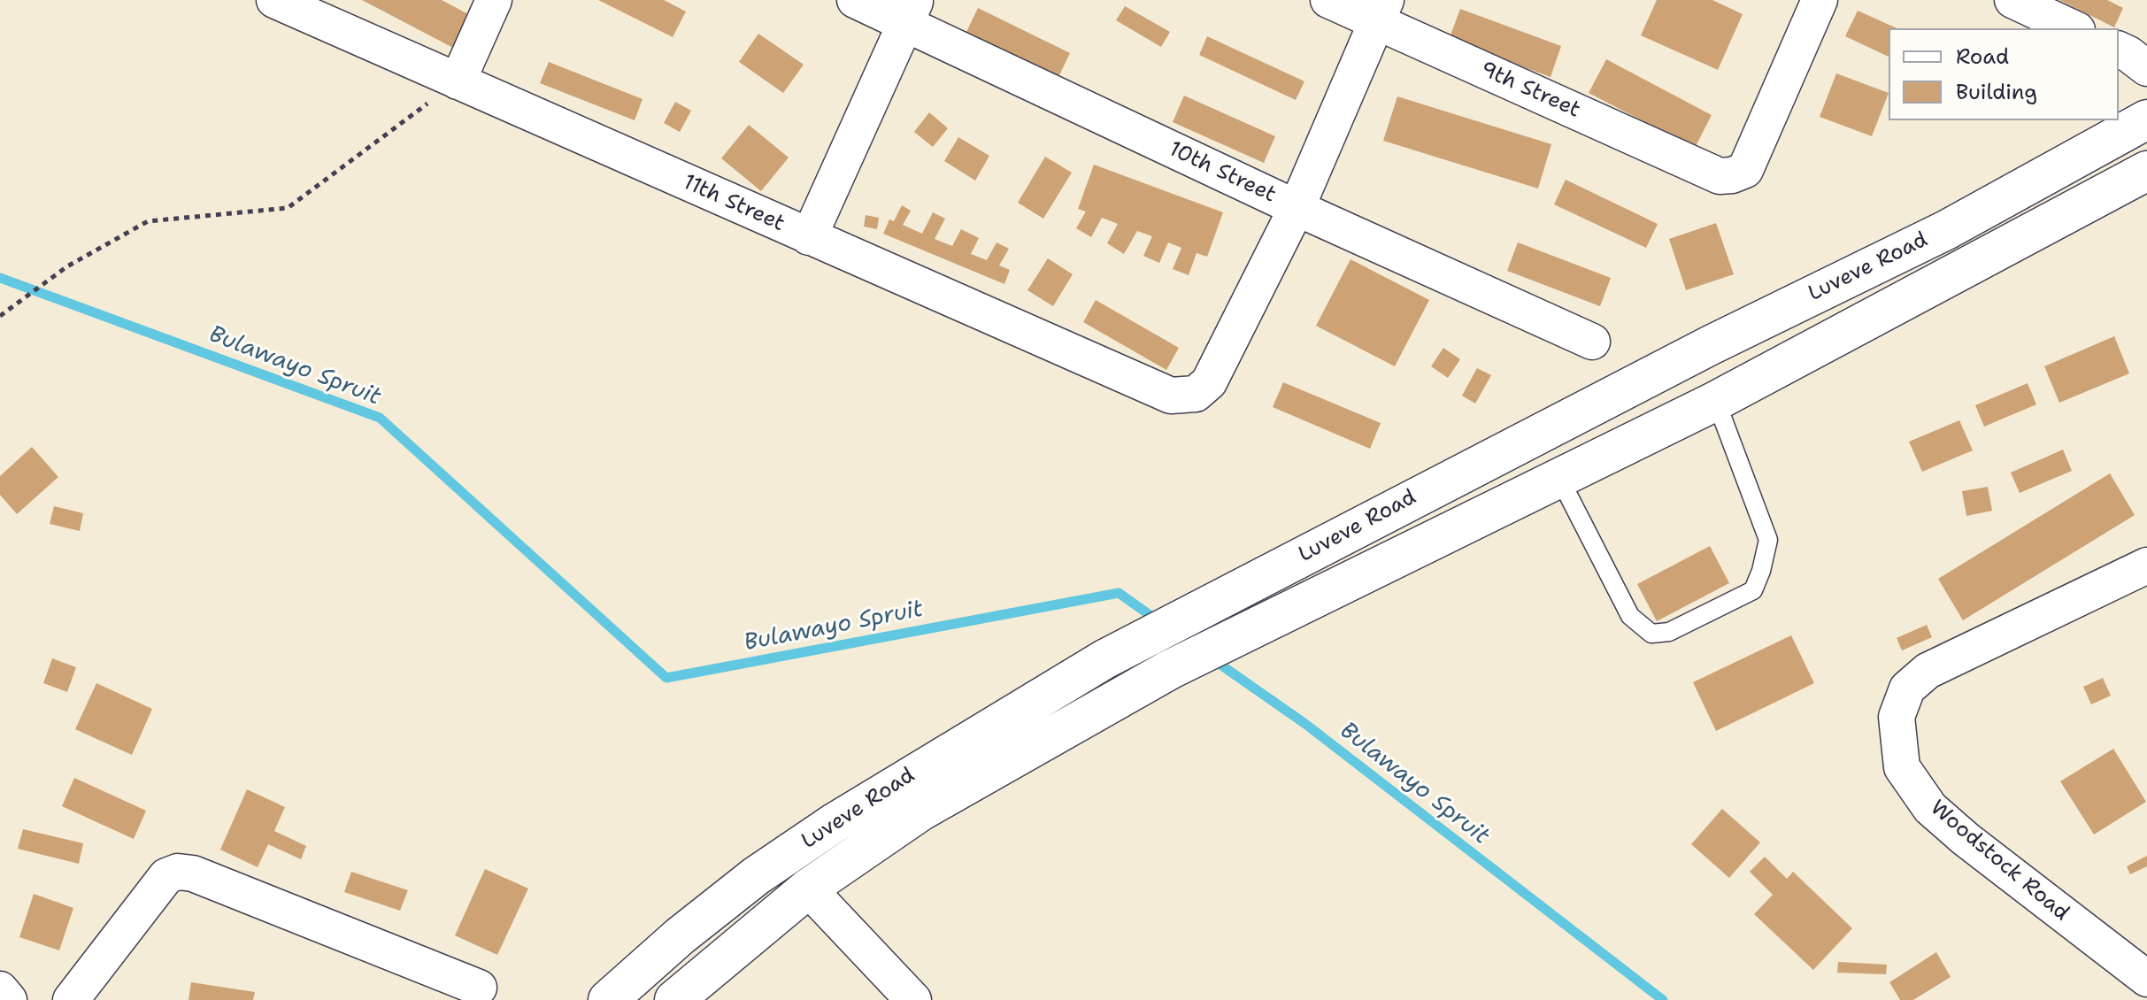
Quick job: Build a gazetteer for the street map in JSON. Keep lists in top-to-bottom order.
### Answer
{
  "streets": {
    "street": [
      "9th Street",
      "10th Street",
      "11th Street",
      "Luveve Road",
      "Woodstock Road"
    ]
  },
  "crossings": [
    ["10th Street", "11th Street"]
  ],
  "water": ["Bulawayo Spruit"],
  "legend": ["Road", "Building"]
}
